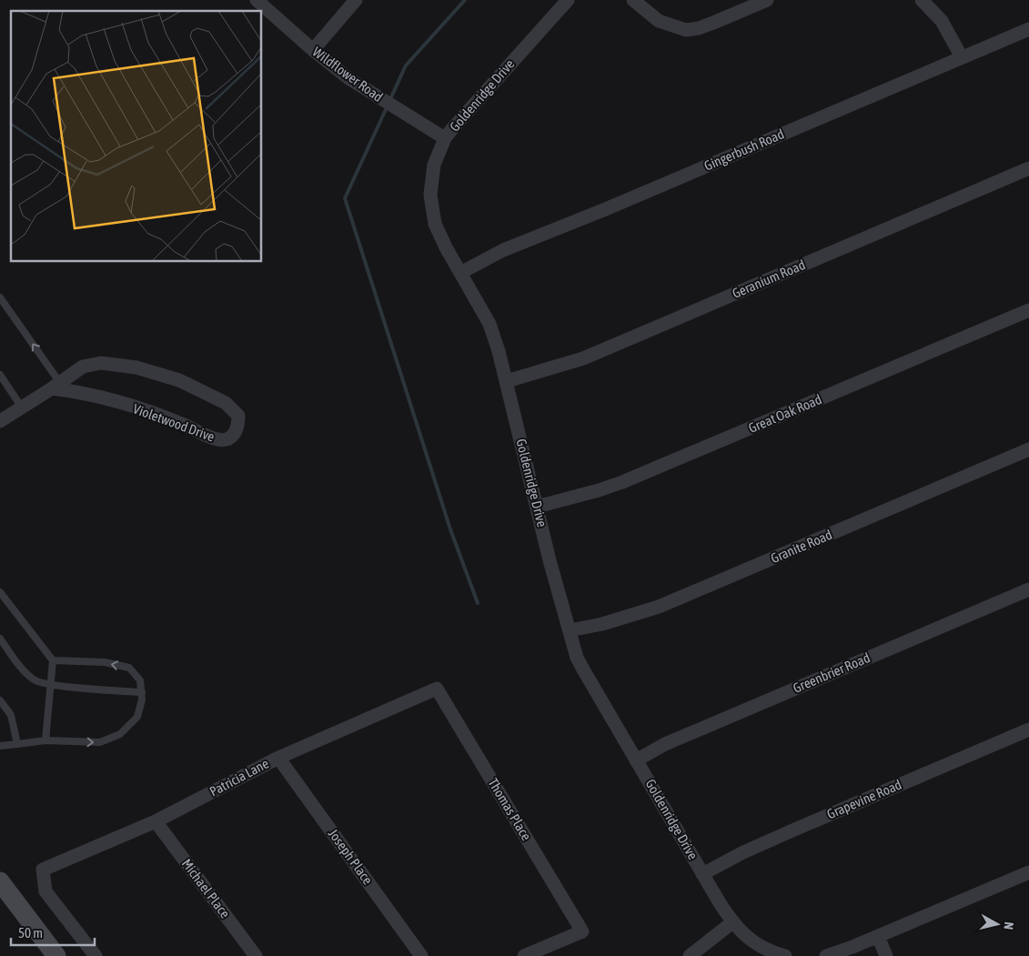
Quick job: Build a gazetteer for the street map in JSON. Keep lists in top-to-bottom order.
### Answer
{
  "streets": {
    "street": [
      "Wildflower Road",
      "Goldenridge Drive",
      "Gingerbush Road",
      "Geranium Road",
      "Great Oak Road",
      "Violetwood Drive",
      "Granite Road",
      "Greenbrier Road",
      "Patricia Lane",
      "Grapevine Road",
      "Thomas Place",
      "Joseph Place",
      "Michael Place"
    ]
  },
  "crossings": [
    ["Wildflower Road", "Goldenridge Drive"],
    ["Goldenridge Drive", "Gingerbush Road"],
    ["Goldenridge Drive", "Geranium Road"],
    ["Goldenridge Drive", "Great Oak Road"],
    ["Goldenridge Drive", "Granite Road"],
    ["Goldenridge Drive", "Greenbrier Road"],
    ["Goldenridge Drive", "Grapevine Road"],
    ["Patricia Lane", "Thomas Place"],
    ["Patricia Lane", "Joseph Place"],
    ["Patricia Lane", "Michael Place"]
  ],
  "scale_bar": "50 m",
  "north": "right"
}
